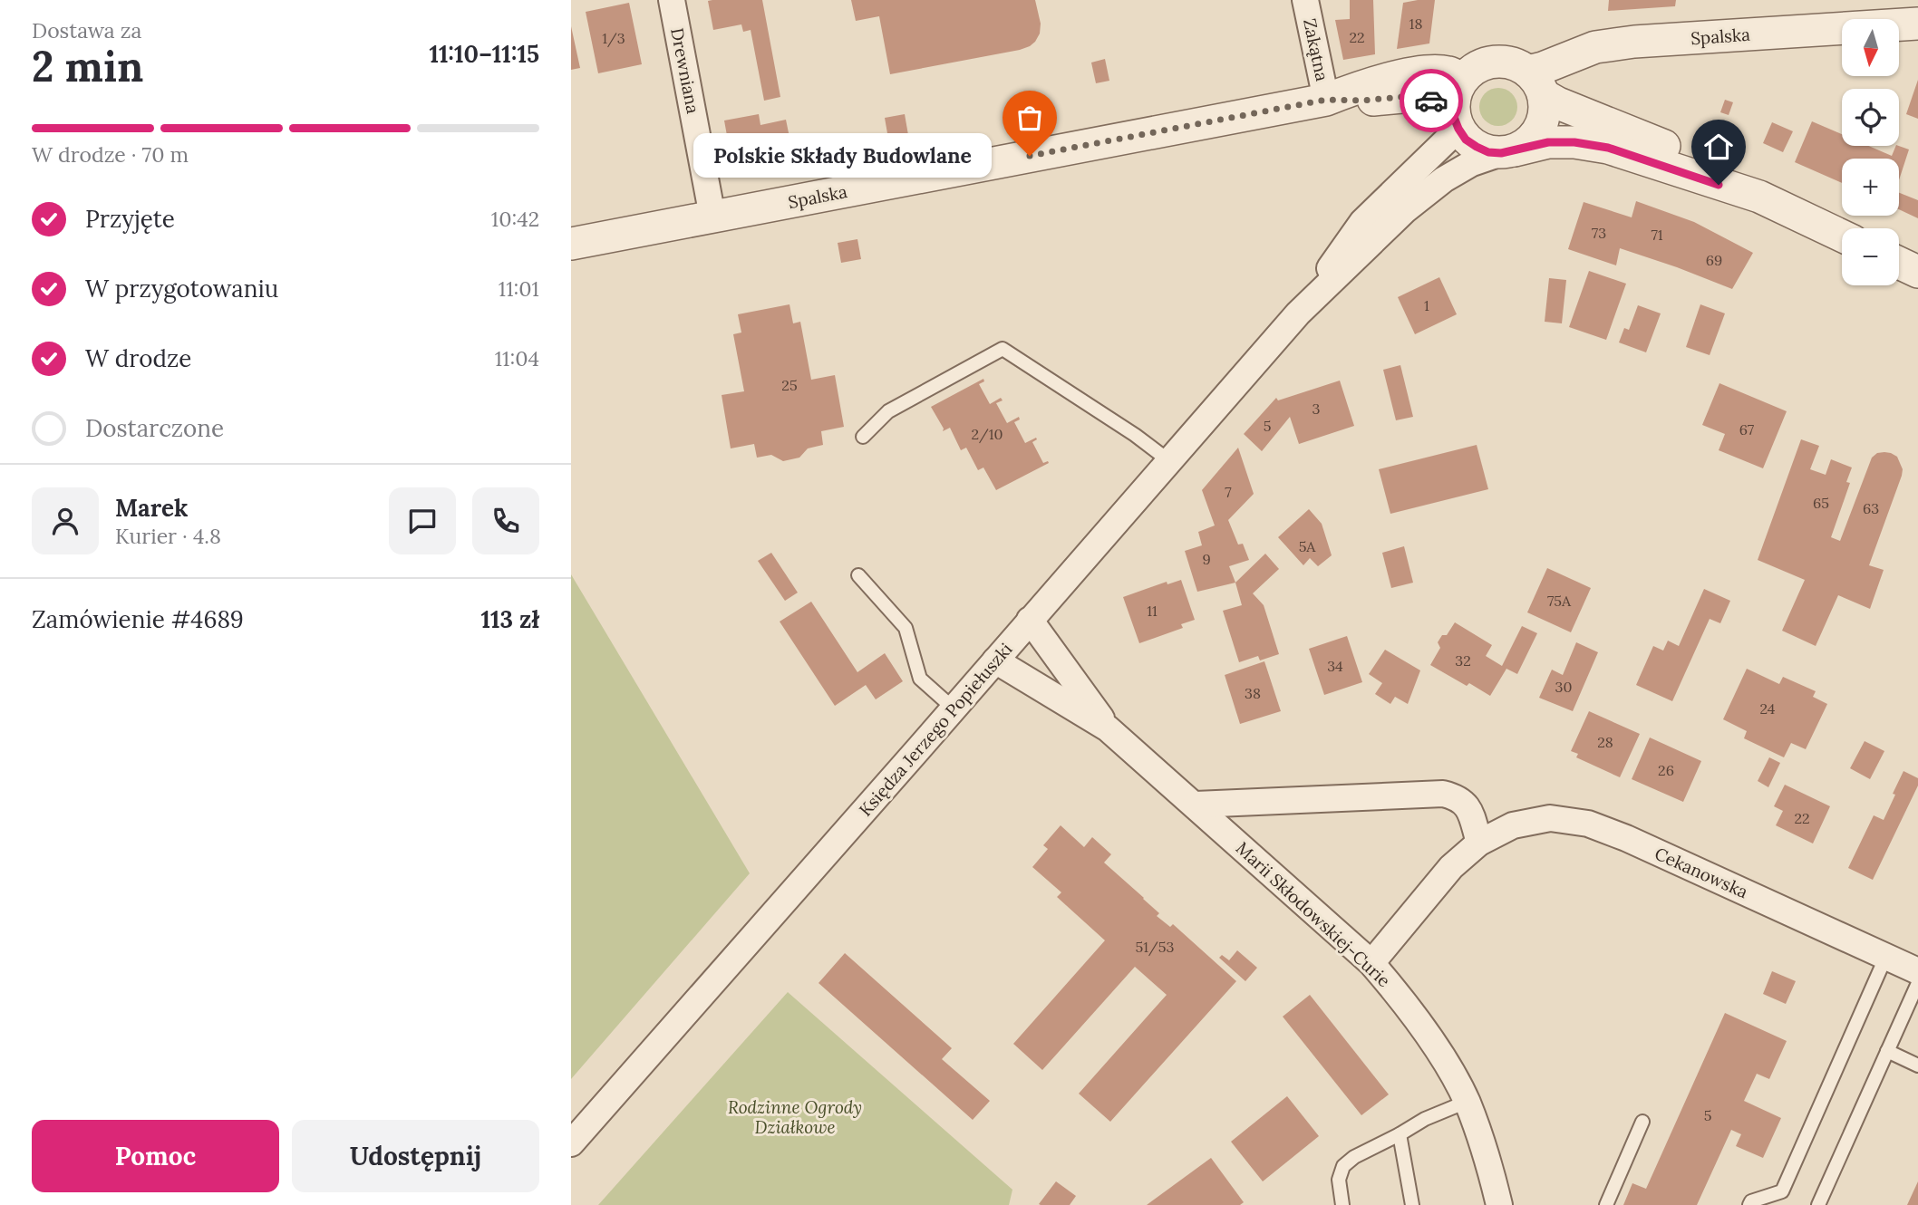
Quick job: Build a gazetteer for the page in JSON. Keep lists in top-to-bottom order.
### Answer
{
  "streets": {
    "street": [
      "Spalska",
      "Zakątna",
      "Drewniana",
      "Księdza Jerzego Popiełuszki",
      "Cekanowska",
      "Marii Skłodowskiej-Curie"
    ]
  },
  "crossings": [
    ["Spalska", "Zakątna"],
    ["Spalska", "Drewniana"],
    ["Spalska", "Księdza Jerzego Popiełuszki"],
    ["Księdza Jerzego Popiełuszki", "Marii Skłodowskiej-Curie"],
    ["Cekanowska", "Marii Skłodowskiej-Curie"]
  ],
  "parks": ["Rodzinne Ogrody Działkowe"],
  "places": ["Polskie Składy Budowlane"],
  "house_numbers": [
    "18",
    "22",
    "1/3",
    "73",
    "71",
    "69",
    "1",
    "25",
    "3",
    "5",
    "67",
    "2/10",
    "7",
    "65",
    "63",
    "5A",
    "9",
    "75A",
    "11",
    "32",
    "34",
    "30",
    "38",
    "24",
    "28",
    "26",
    "22",
    "51/53",
    "5"
  ],
  "north": "bottom",
  "page": {
    "heading": ["2 min", "Dostawa za", "11:10–11:15"],
    "panel": [
      "Marek",
      "Kurier · 4.8",
      "Zamówienie #4689",
      "113 zł"
    ],
    "map_buttons": ["+", "−"],
    "bar": "W drodze · 70 m",
    "bubble": "Polskie Składy Budowlane",
    "list": [
      ["Przyjęte", "10:42"],
      ["W przygotowaniu", "11:01"],
      ["W drodze", "11:04"],
      "Dostarczone"
    ],
    "buttons": ["Pomoc", "Udostępnij"]
  }
}
